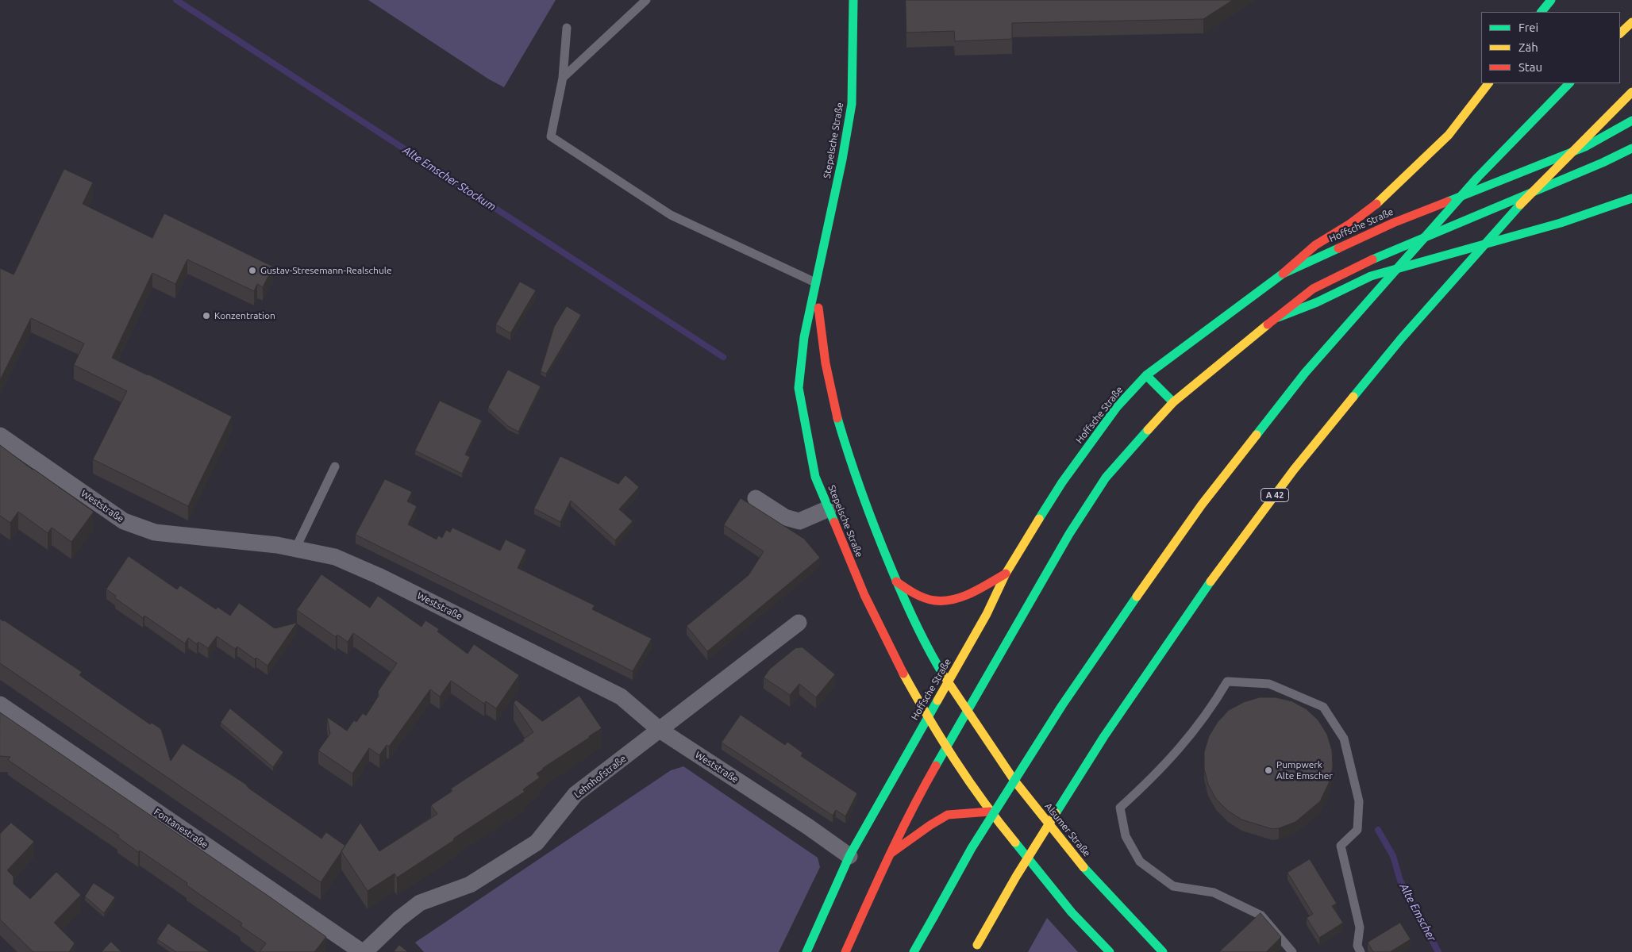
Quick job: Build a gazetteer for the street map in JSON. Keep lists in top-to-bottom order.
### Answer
{
  "streets": {
    "main road": [
      "Stepelsche Straße",
      "Hoffsche Straße",
      "A 42",
      "Alsumer Straße"
    ],
    "street": ["Weststraße", "Lehnhofstraße", "Fontanestraße"]
  },
  "crossings": [
    ["Stepelsche Straße", "Hoffsche Straße"],
    ["Stepelsche Straße", "Alsumer Straße"],
    ["Hoffsche Straße", "Weststraße"],
    ["Weststraße", "Lehnhofstraße"],
    ["Lehnhofstraße", "Fontanestraße"]
  ],
  "water": ["Alte Emscher Stockum", "Alte Emscher"],
  "places": ["Gustav-Stresemann-Realschule", "Konzentration", "Pumpwerk Alte Emscher"],
  "legend": ["Frei", "Zäh", "Stau"]
}
